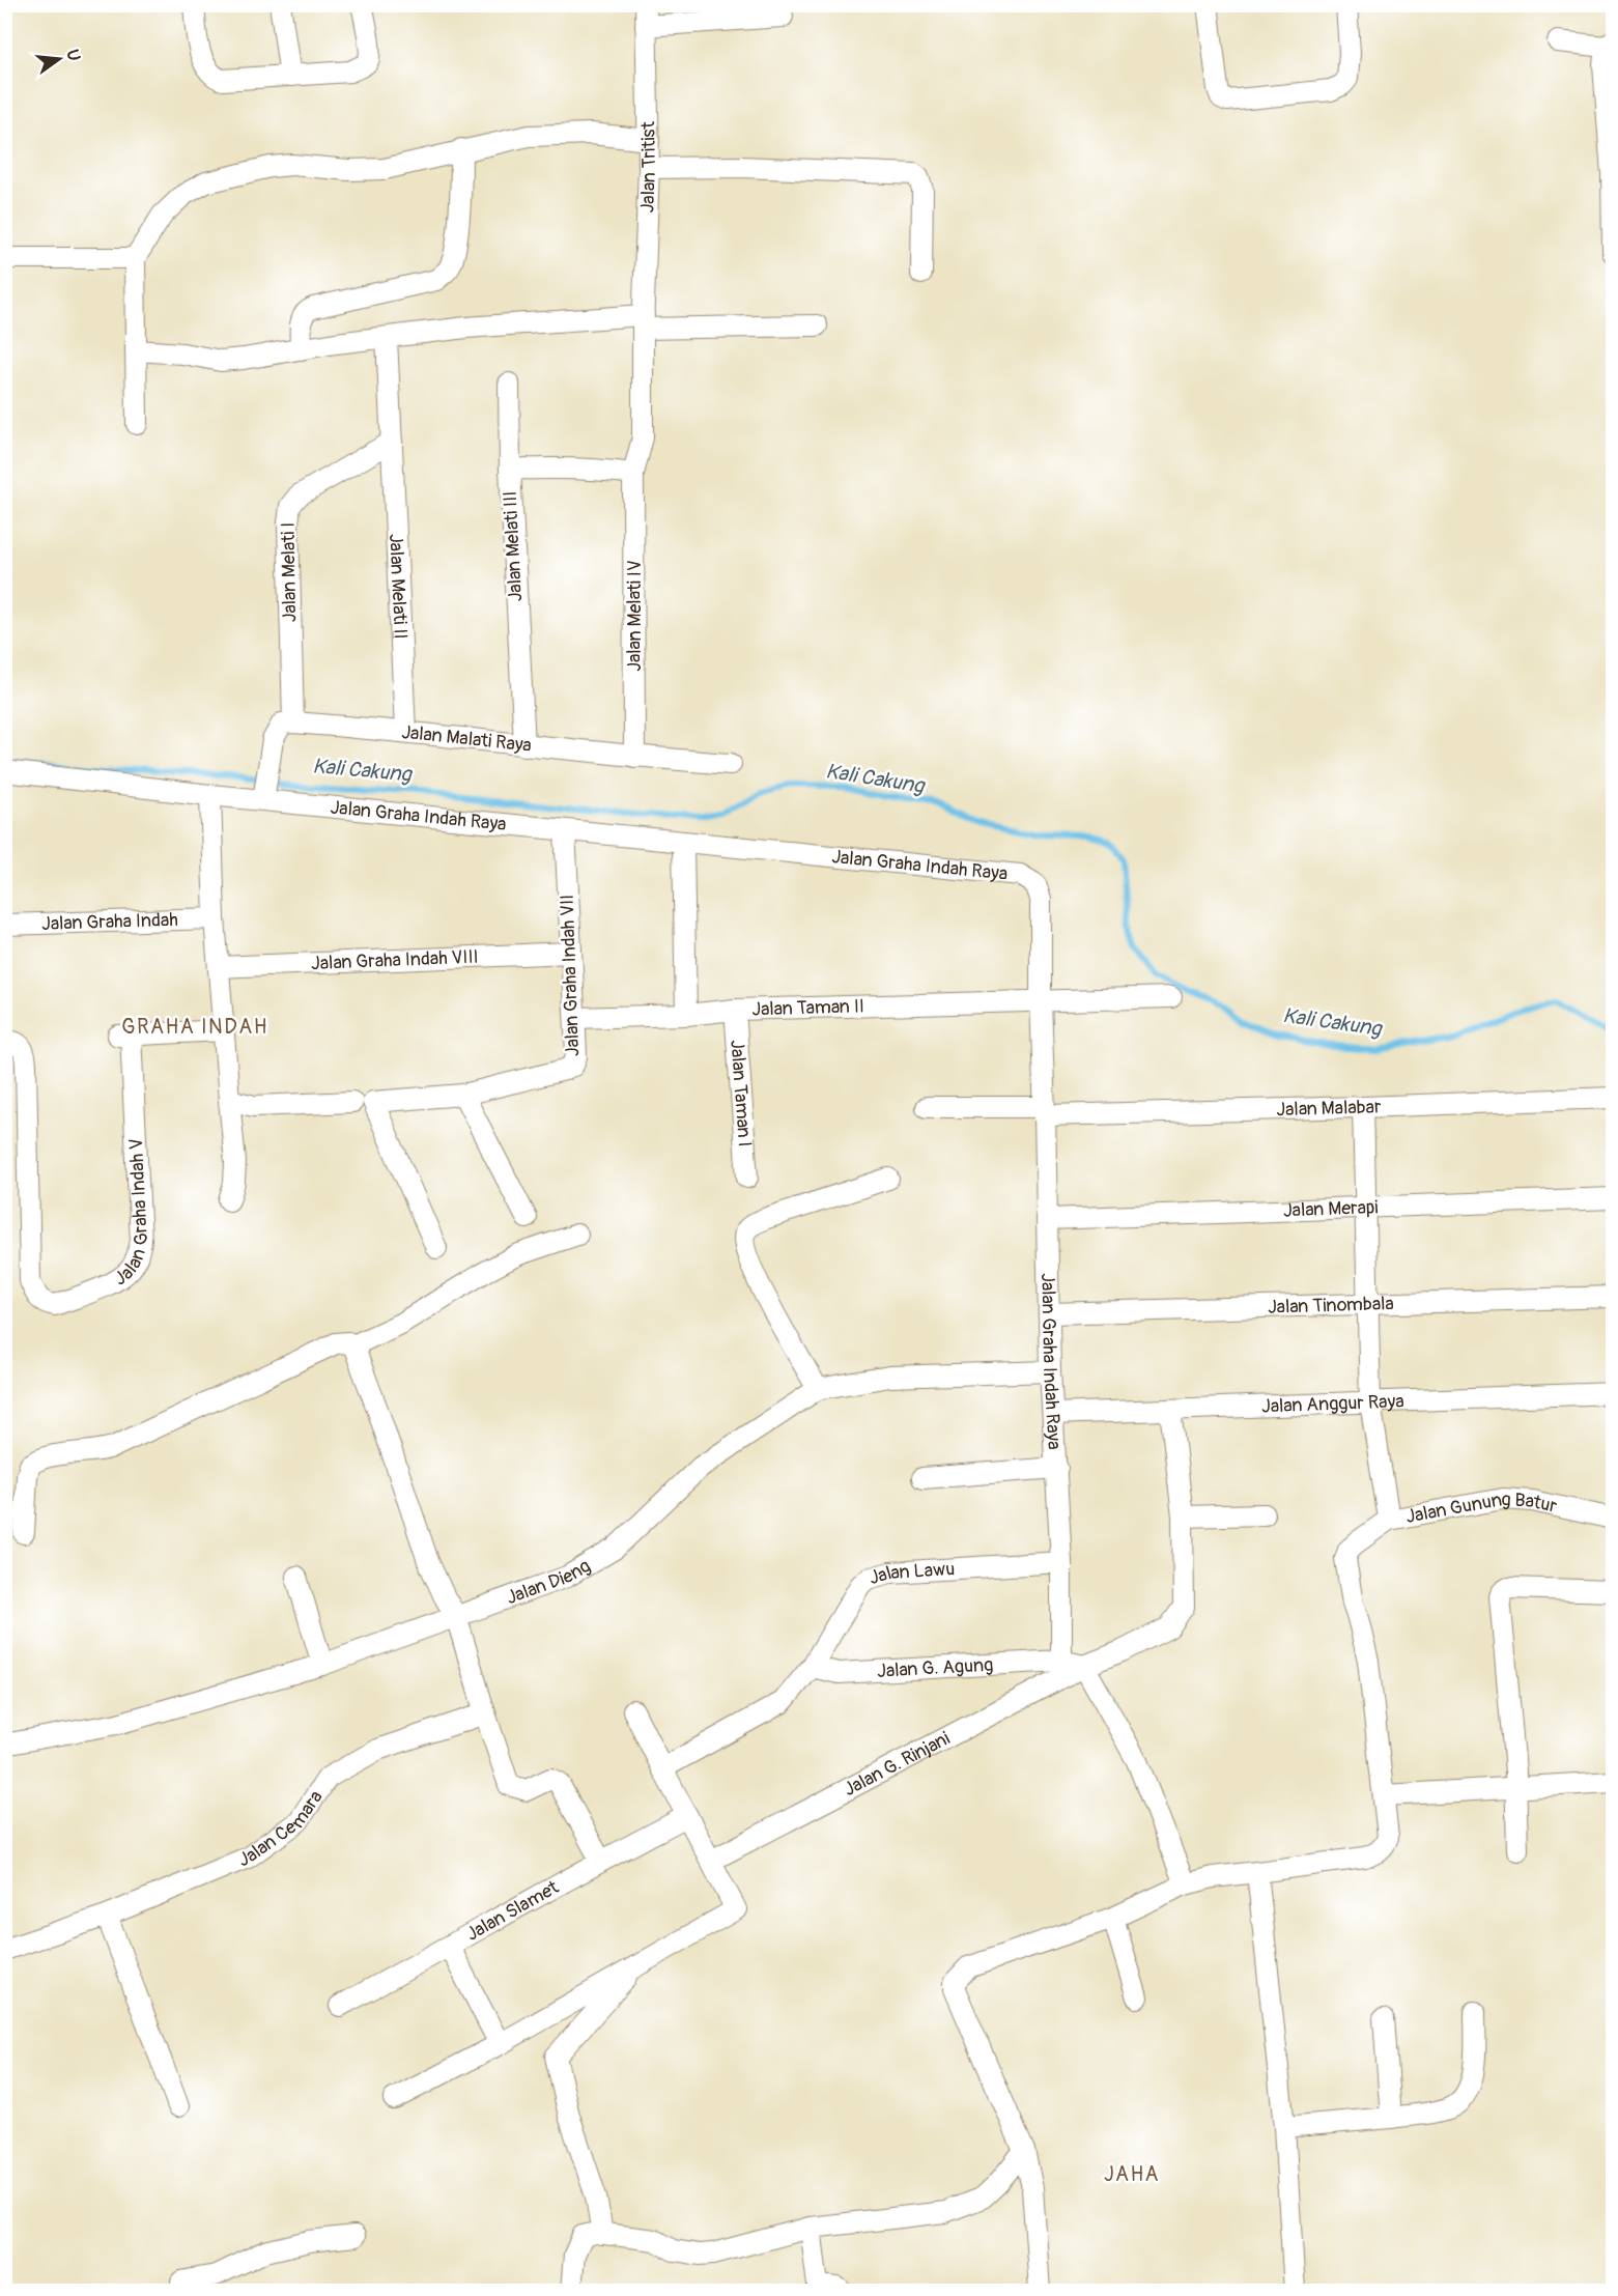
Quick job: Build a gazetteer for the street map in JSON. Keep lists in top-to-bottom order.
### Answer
{
  "streets": {
    "street": [
      "Jalan Tritist",
      "Jalan Melati III",
      "Jalan Melati I",
      "Jalan Melati II",
      "Jalan Melati IV",
      "Jalan Malati Raya",
      "Jalan Graha Indah Raya",
      "Jalan Graha Indah",
      "Jalan Graha Indah VIII",
      "Jalan Graha Indah VII",
      "Jalan Taman II",
      "Jalan Taman I",
      "Jalan Malabar",
      "Jalan Graha Indah V",
      "Jalan Merapi",
      "Jalan Tinombala",
      "Jalan Anggur Raya",
      "Jalan Gunung Batur",
      "Jalan Lawu",
      "Jalan Dieng",
      "Jalan G. Agung",
      "Jalan G. Rinjani",
      "Jalan Cemara",
      "Jalan Slamet"
    ]
  },
  "crossings": [
    ["Jalan Tritist", "Jalan Melati III"],
    ["Jalan Tritist", "Jalan Melati IV"],
    ["Jalan Melati III", "Jalan Melati IV"],
    ["Jalan Melati III", "Jalan Malati Raya"],
    ["Jalan Melati I", "Jalan Melati II"],
    ["Jalan Melati I", "Jalan Malati Raya"],
    ["Jalan Melati II", "Jalan Malati Raya"],
    ["Jalan Melati IV", "Jalan Malati Raya"],
    ["Jalan Graha Indah Raya", "Jalan Graha Indah VII"],
    ["Jalan Graha Indah Raya", "Jalan Taman II"],
    ["Jalan Graha Indah Raya", "Jalan Malabar"],
    ["Jalan Graha Indah Raya", "Jalan Merapi"],
    ["Jalan Graha Indah Raya", "Jalan Tinombala"],
    ["Jalan Graha Indah Raya", "Jalan Anggur Raya"],
    ["Jalan Graha Indah Raya", "Jalan Lawu"],
    ["Jalan Graha Indah Raya", "Jalan Dieng"],
    ["Jalan Graha Indah Raya", "Jalan G. Agung"],
    ["Jalan Graha Indah VIII", "Jalan Graha Indah VII"],
    ["Jalan Graha Indah VII", "Jalan Taman II"],
    ["Jalan Taman II", "Jalan Taman I"],
    ["Jalan Malabar", "Jalan Gunung Batur"],
    ["Jalan Merapi", "Jalan Gunung Batur"],
    ["Jalan Tinombala", "Jalan Gunung Batur"],
    ["Jalan Anggur Raya", "Jalan Gunung Batur"],
    ["Jalan Anggur Raya", "Jalan G. Rinjani"],
    ["Jalan Lawu", "Jalan G. Agung"]
  ],
  "districts": ["GRAHA INDAH", "JAHA"],
  "water": ["Kali Cakung"],
  "north": "right"
}
